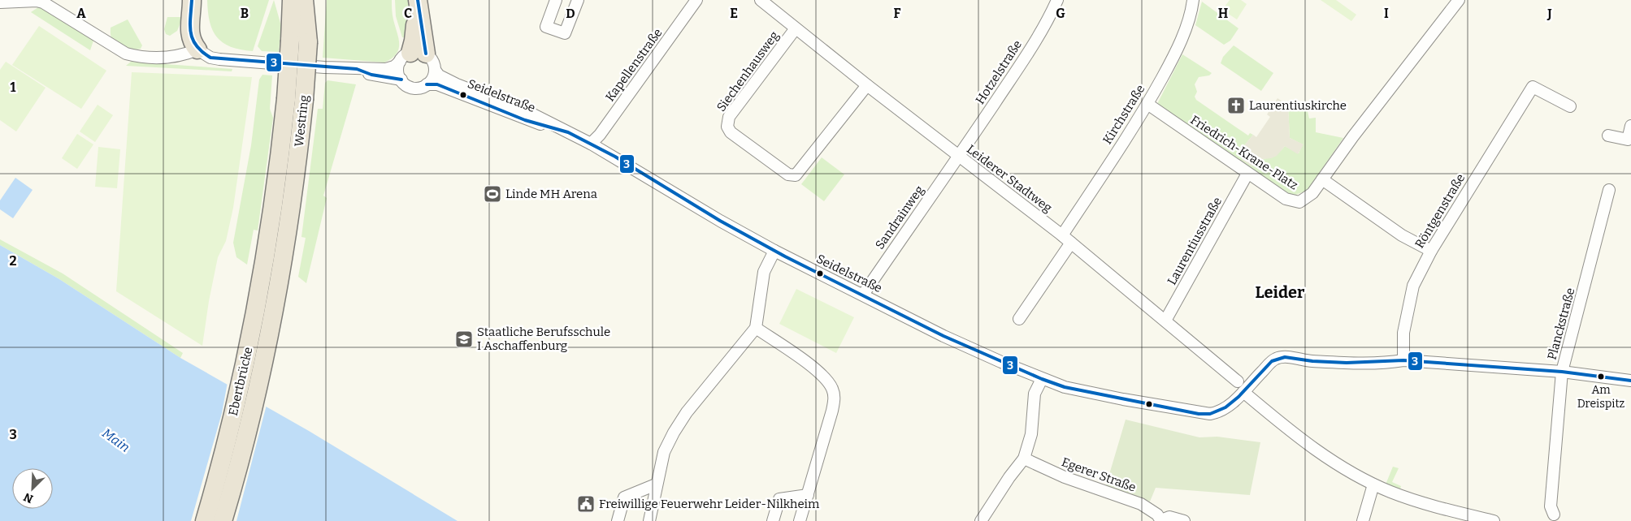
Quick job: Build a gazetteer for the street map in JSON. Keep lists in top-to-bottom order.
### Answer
{
  "streets": {
    "highway": ["Westring", "Ebertbrücke"],
    "street": [
      "Kapellenstraße",
      "Siechenhausweg",
      "Hotzelstraße",
      "Seidelstraße",
      "Kirchstraße",
      "Friedrich-Krane-Platz",
      "Leiderer Stadtweg",
      "Röntgenstraße",
      "Sandrainweg",
      "Laurentiusstraße",
      "Planckstraße",
      "Egerer Straße"
    ]
  },
  "crossings": [
    ["Kapellenstraße", "Seidelstraße"],
    ["Siechenhausweg", "Leiderer Stadtweg"],
    ["Hotzelstraße", "Leiderer Stadtweg"],
    ["Hotzelstraße", "Sandrainweg"],
    ["Seidelstraße", "Leiderer Stadtweg"],
    ["Seidelstraße", "Sandrainweg"],
    ["Kirchstraße", "Friedrich-Krane-Platz"],
    ["Kirchstraße", "Leiderer Stadtweg"],
    ["Westring", "Ebertbrücke"],
    ["Friedrich-Krane-Platz", "Laurentiusstraße"],
    ["Leiderer Stadtweg", "Sandrainweg"],
    ["Leiderer Stadtweg", "Laurentiusstraße"]
  ],
  "districts": ["Leider"],
  "water": ["Main"],
  "places": {
    "church": ["Laurentiuskirche"],
    "sports": ["Linde MH Arena"],
    "school or university": ["Staatliche Berufsschule I Aschaffenburg"],
    "other": ["Am Dreispitz"],
    "public building": ["Freiwillige Feuerwehr Leider-Nilkheim"]
  },
  "lines": ["transit line 3"],
  "north": "bottom left",
  "grid": {
    "columns": [
      "A",
      "B",
      "C",
      "D",
      "E",
      "F",
      "G",
      "H",
      "I",
      "J"
    ],
    "rows": ["1", "2", "3"]
  }
}
